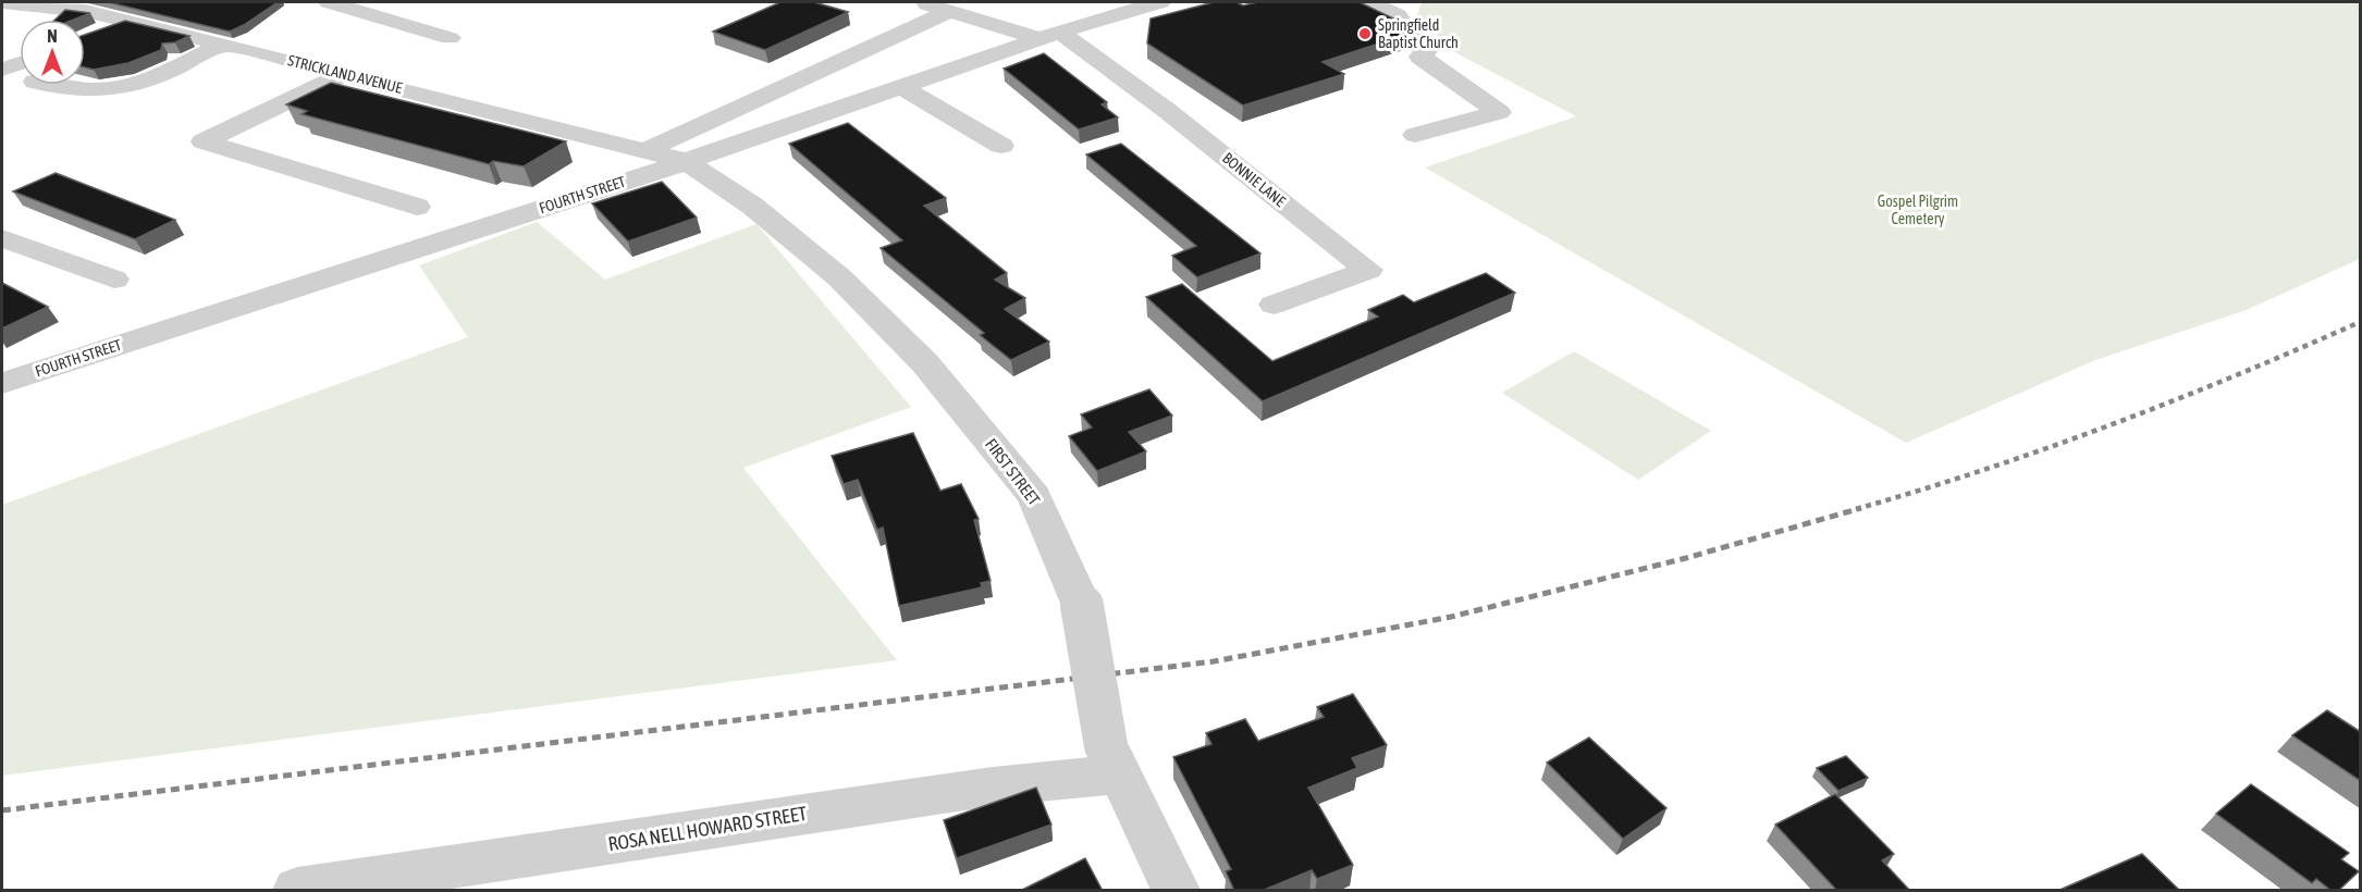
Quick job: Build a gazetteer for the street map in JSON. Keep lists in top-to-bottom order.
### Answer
{
  "streets": {
    "street": [
      "STRICKLAND AVENUE",
      "BONNIE LANE",
      "FOURTH STREET",
      "FIRST STREET",
      "ROSA NELL HOWARD STREET"
    ]
  },
  "crossings": [
    ["STRICKLAND AVENUE", "FOURTH STREET"],
    ["STRICKLAND AVENUE", "FIRST STREET"],
    ["BONNIE LANE", "FOURTH STREET"],
    ["FOURTH STREET", "FIRST STREET"],
    ["FIRST STREET", "ROSA NELL HOWARD STREET"]
  ],
  "parks": ["Gospel Pilgrim Cemetery"],
  "places": ["Springfield Baptist Church"],
  "north": "top"
}
